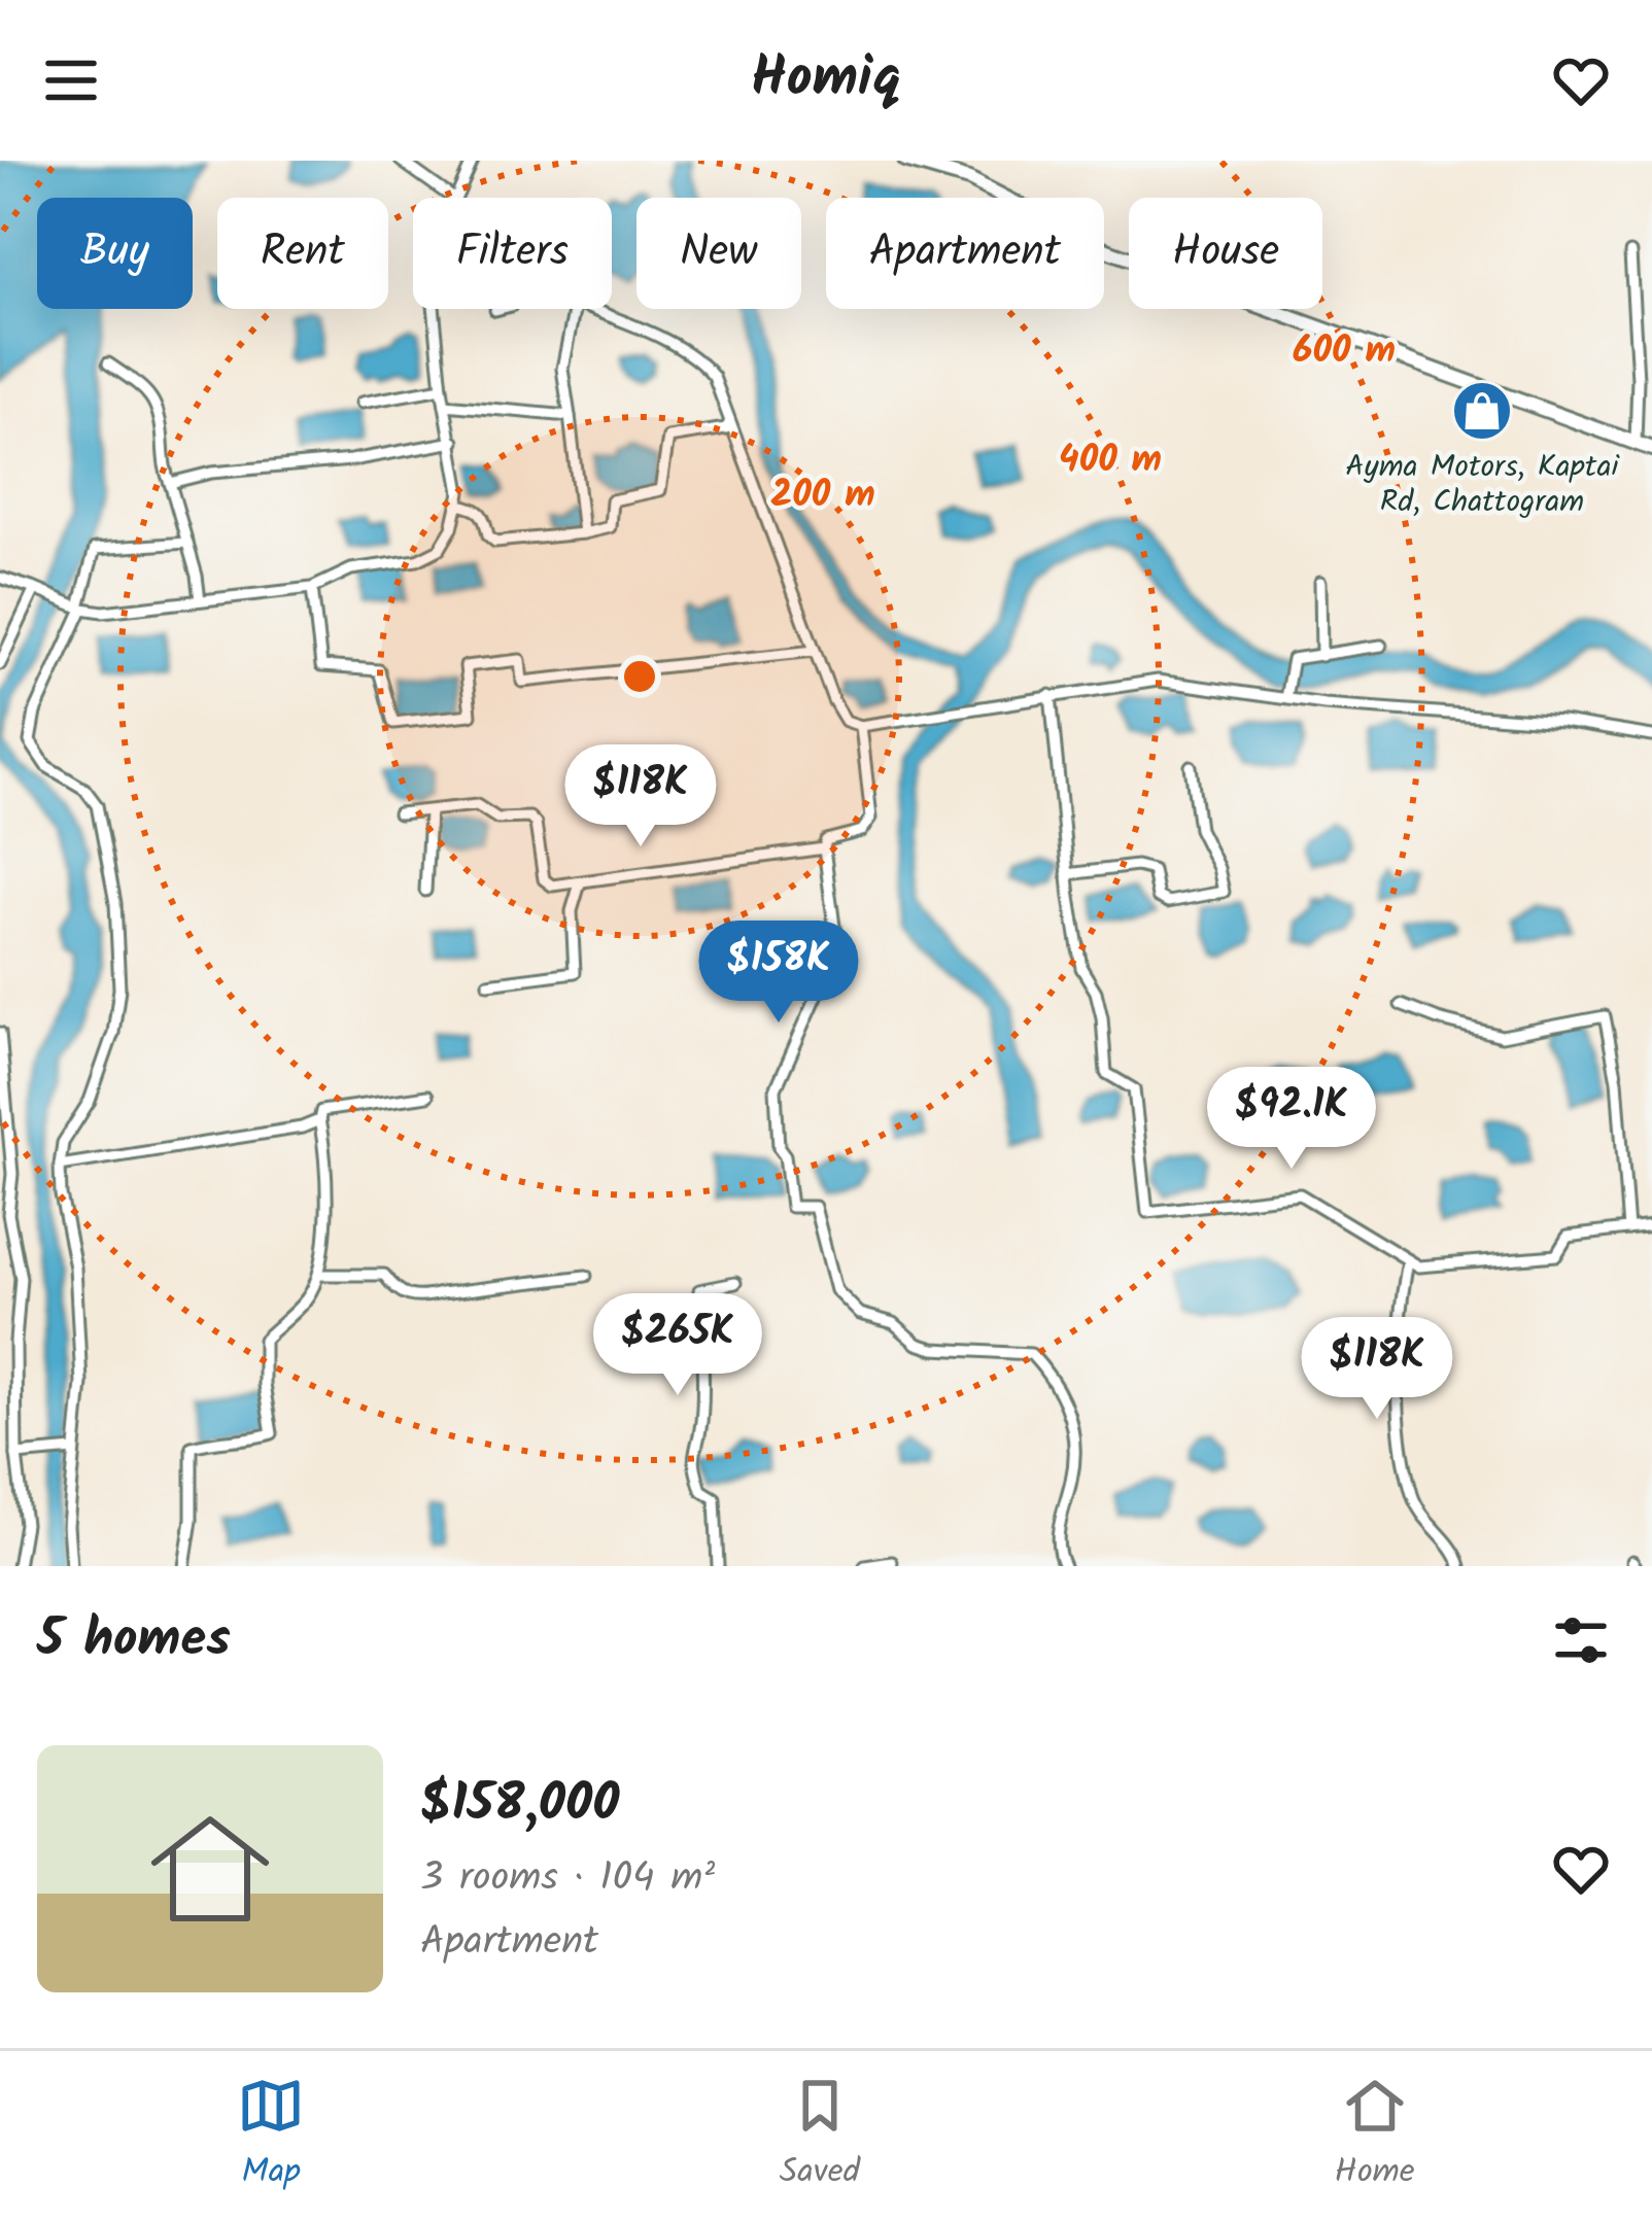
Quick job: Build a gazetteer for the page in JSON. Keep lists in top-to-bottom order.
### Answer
{
  "places": {
    "shop": ["Ayma Motors, Kaptai Rd, Chattogram"]
  },
  "page": {
    "header": "Homiq",
    "chip": [
      "Buy",
      "Rent",
      "Filters",
      "New",
      "Apartment",
      "House"
    ],
    "price": [
      "$118K",
      "$158K",
      "$92.1K",
      "$265K",
      "$118K"
    ],
    "heading": "5 homes",
    "list": [
      {
        "name": "$158,000",
        "note": "3 rooms · 104 m² · Apartment"
      }
    ],
    "tabs": ["Map", "Saved", "Home"]
  },
  "rings": ["600 m", "400 m", "200 m"]
}
